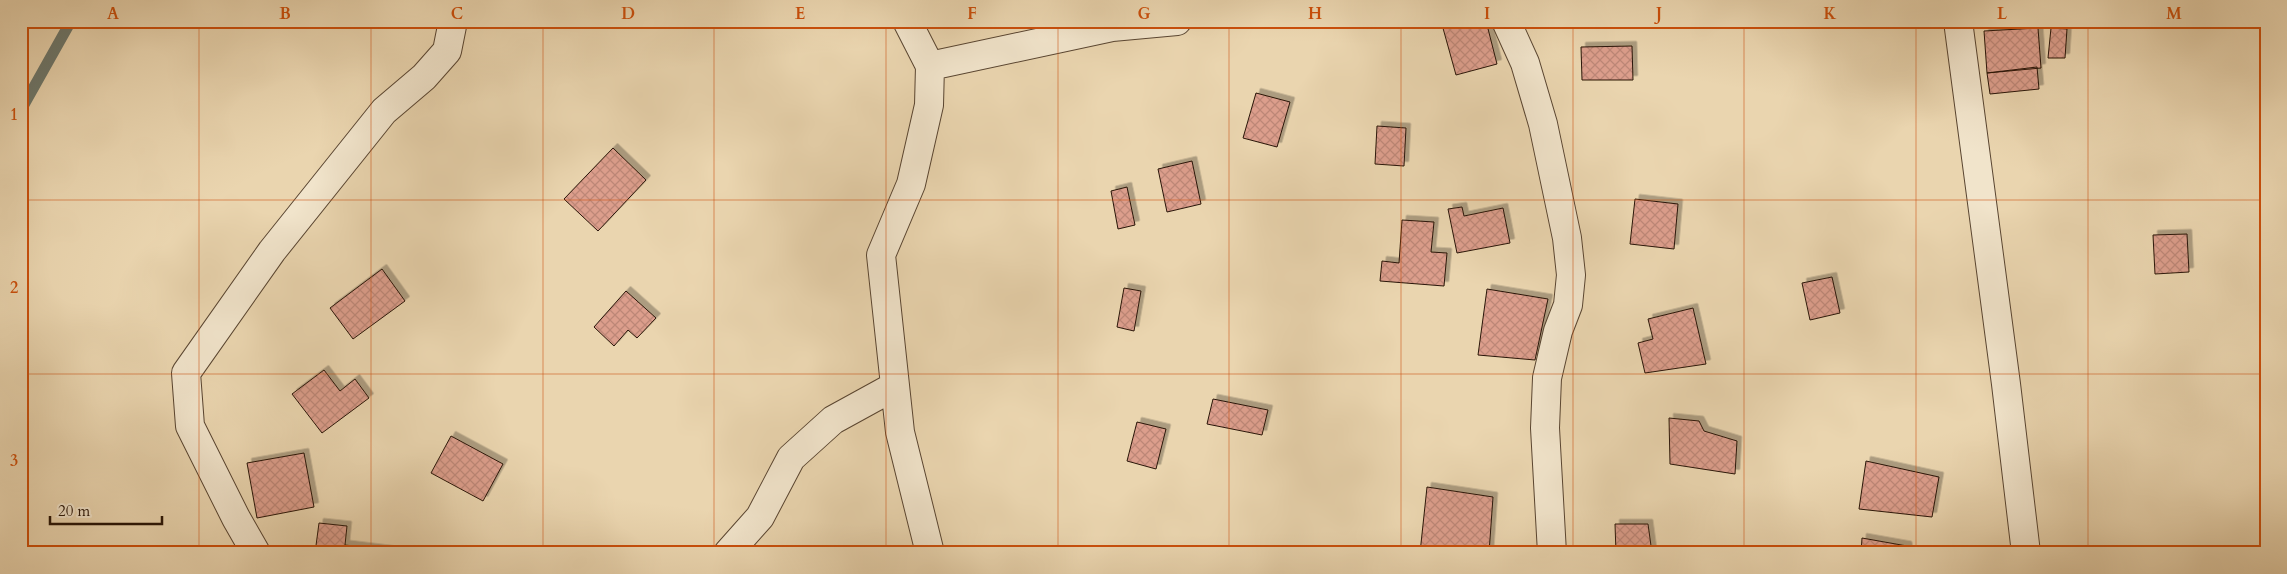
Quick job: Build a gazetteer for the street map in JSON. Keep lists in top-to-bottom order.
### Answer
{
  "scale_bar": "20 m",
  "grid": {
    "columns": [
      "A",
      "B",
      "C",
      "D",
      "E",
      "F",
      "G",
      "H",
      "I",
      "J",
      "K",
      "L",
      "M"
    ],
    "rows": ["1", "2", "3"]
  }
}
